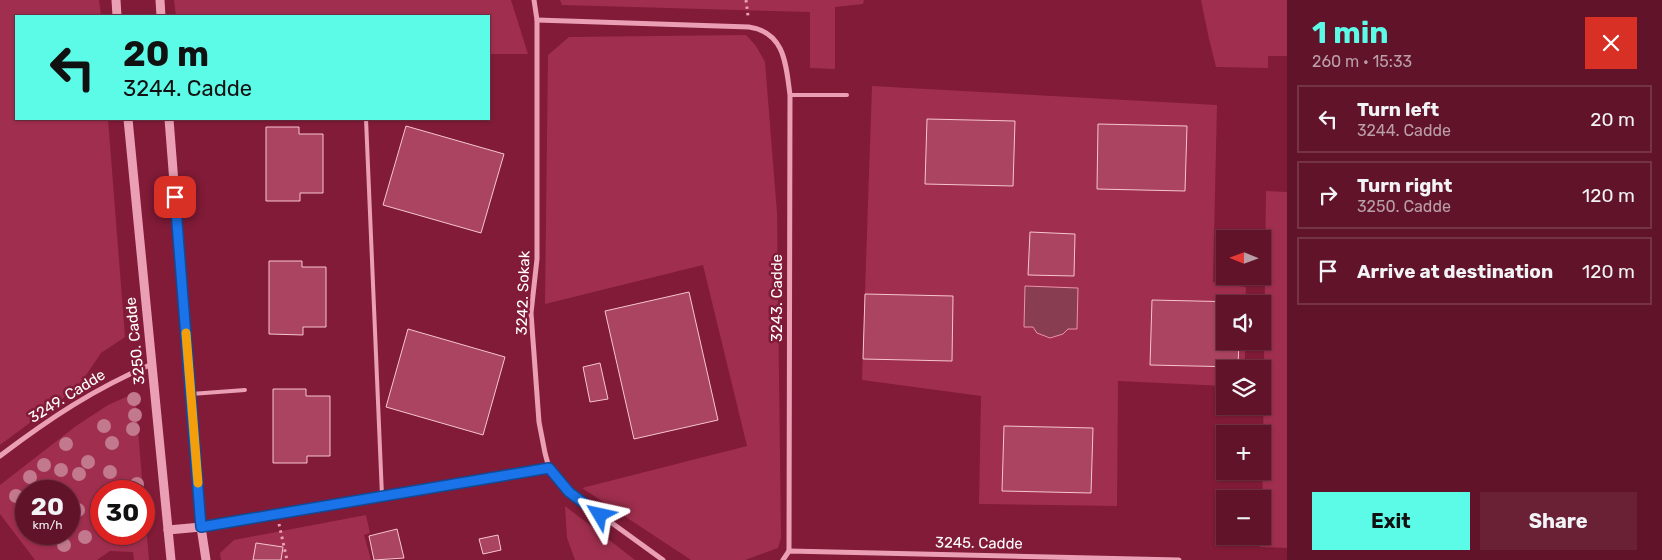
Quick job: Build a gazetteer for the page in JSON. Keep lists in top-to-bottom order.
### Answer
{
  "streets": {
    "street": [
      "3242. Sokak",
      "3243. Cadde",
      "3250. Cadde",
      "3249. Cadde",
      "3245. Cadde"
    ]
  },
  "crossings": [
    ["3242. Sokak", "3243. Cadde"],
    ["3243. Cadde", "3245. Cadde"],
    ["3250. Cadde", "3249. Cadde"]
  ],
  "north": "left",
  "page": {
    "heading": ["1 min", "260 m · 15:33"],
    "turn": ["20 m", "3244. Cadde"],
    "list": [
      {
        "name": "Turn left",
        "note": "3244. Cadde",
        "value": "20 m"
      },
      {
        "name": "Turn right",
        "note": "3250. Cadde",
        "value": "120 m"
      },
      {
        "name": "Arrive at destination",
        "value": "120 m"
      }
    ],
    "map_buttons": ["+", "−"],
    "speed": "20 km/h",
    "limit": "30",
    "buttons": ["Exit", "Share"]
  }
}
